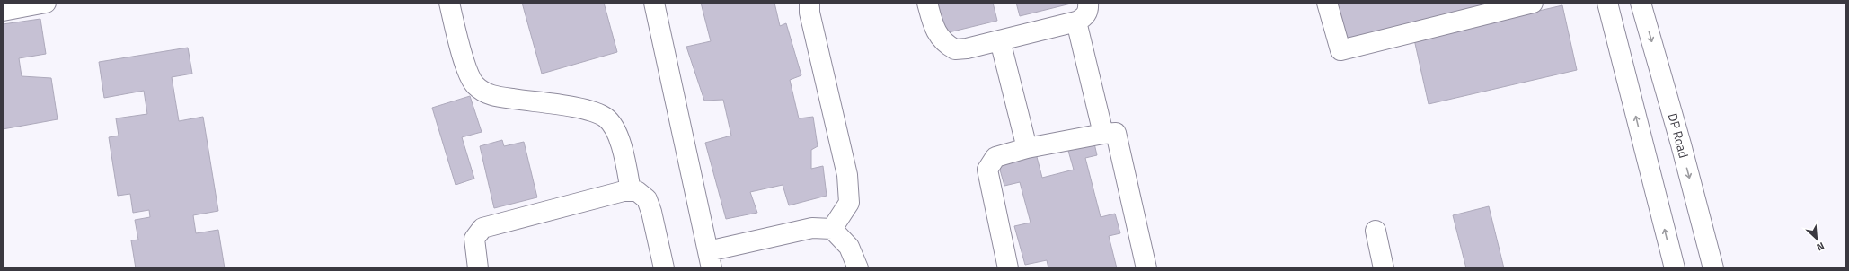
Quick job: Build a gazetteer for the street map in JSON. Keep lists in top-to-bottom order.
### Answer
{
  "streets": {
    "street": ["DP Road"]
  },
  "north": "bottom right"
}
